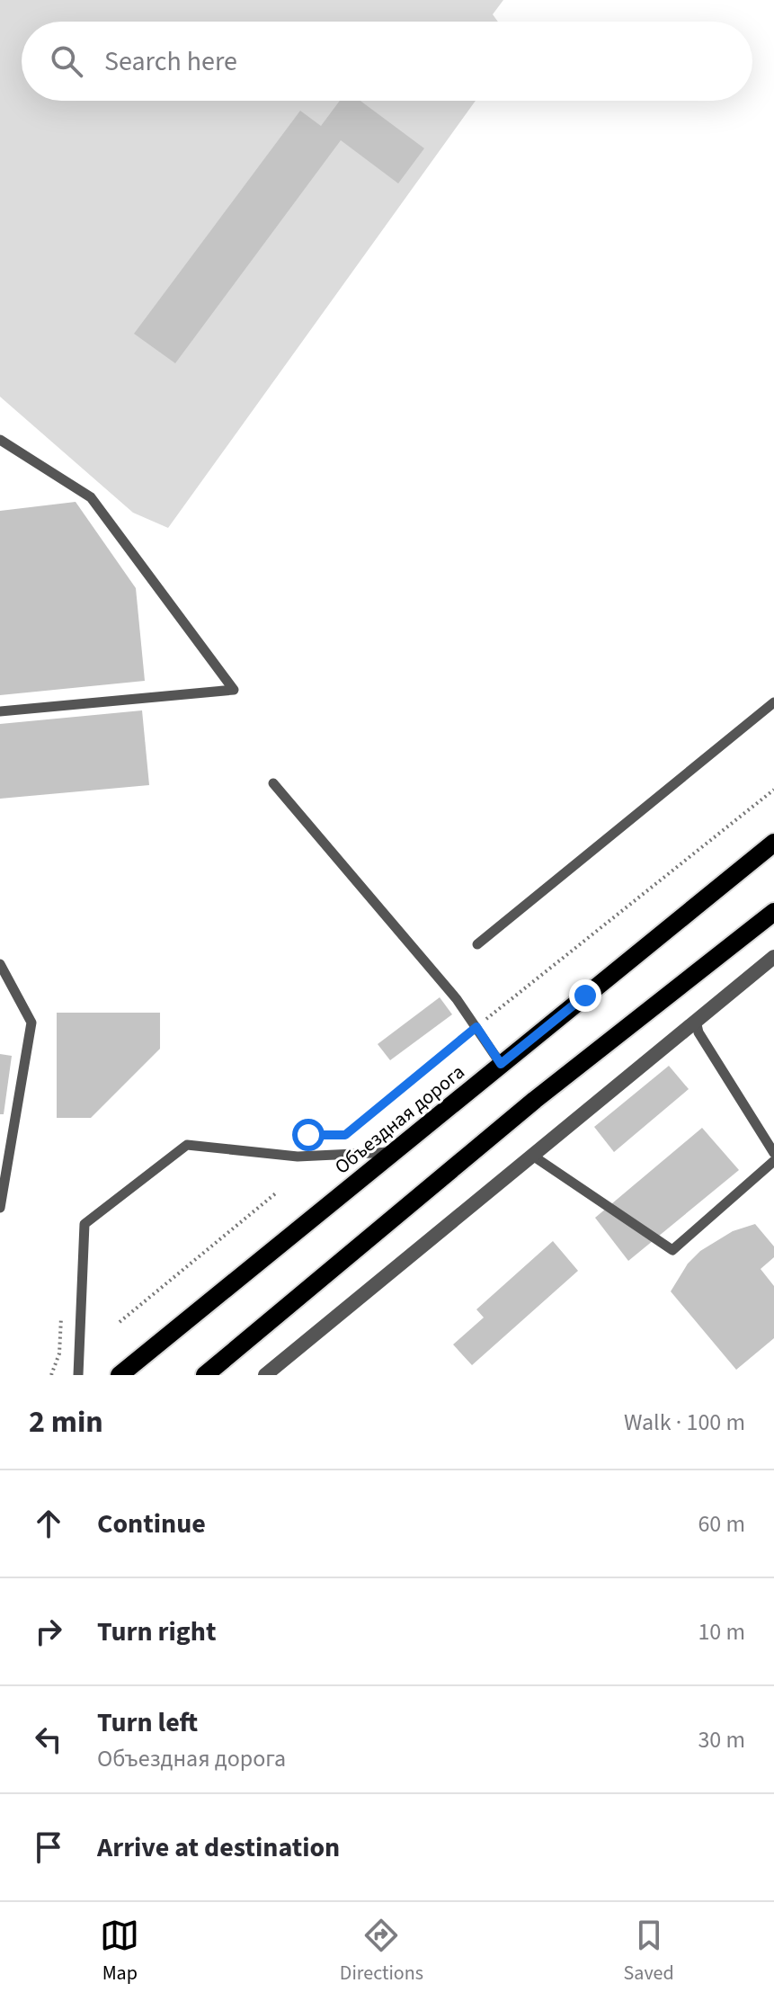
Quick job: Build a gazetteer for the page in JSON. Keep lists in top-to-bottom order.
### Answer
{
  "streets": {
    "main road": ["Объездная дорога"]
  },
  "page": {
    "search": "Search here",
    "heading": ["2 min", "Walk · 100 m"],
    "list": [
      ["Continue", "60 m"],
      ["Turn right", "10 m"],
      ["Turn left", "Объездная дорога", "30 m"],
      "Arrive at destination"
    ],
    "nav": ["Map", "Directions", "Saved"]
  }
}
